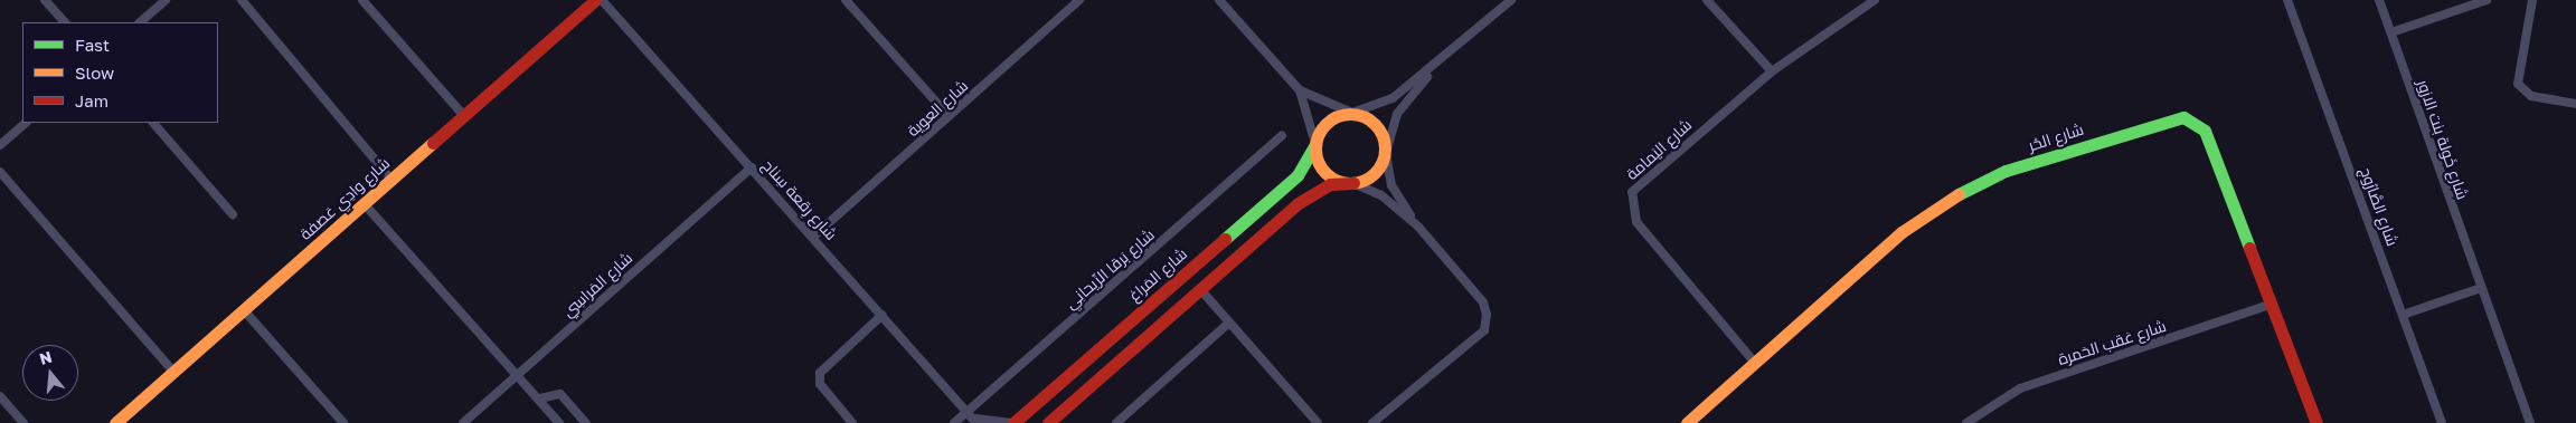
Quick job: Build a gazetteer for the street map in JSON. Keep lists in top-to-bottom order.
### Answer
{
  "streets": {
    "street": [
      "شارع العوية",
      "شارع الحُر",
      "شارع خَولة بنت الازور",
      "شارع اليَمامة",
      "شارع وادِي عَصفة",
      "شارع رِقعة سِناح",
      "شارع الصَّارُوج",
      "شارع بَرقا الرِّيحانِي",
      "شارع المَراغ",
      "شارع المَراسِي",
      "شارع عَقب الحَمرة"
    ]
  },
  "crossings": [
    ["شارع العوية", "شارع رِقعة سِناح"],
    ["شارع الحُر", "شارع اليَمامة"],
    ["شارع الحُر", "شارع عَقب الحَمرة"],
    ["شارع رِقعة سِناح", "شارع بَرقا الرِّيحانِي"],
    ["شارع رِقعة سِناح", "شارع المَراغ"],
    ["شارع رِقعة سِناح", "شارع المَراسِي"]
  ],
  "legend": ["Fast", "Slow", "Jam"],
  "north": "top"
}
